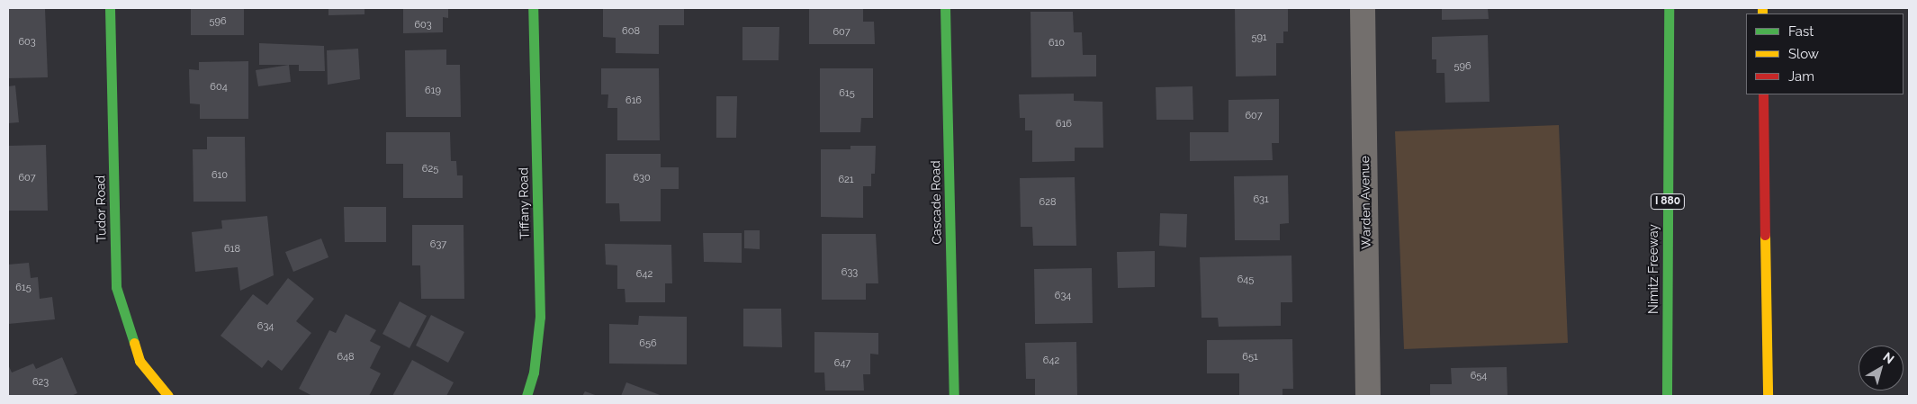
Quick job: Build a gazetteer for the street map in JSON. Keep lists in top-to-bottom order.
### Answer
{
  "streets": {
    "main road": [
      "I 880",
      "Cascade Road",
      "Tiffany Road",
      "Tudor Road",
      "Nimitz Freeway"
    ],
    "street": ["Warden Avenue"]
  },
  "house_numbers": [
    "596",
    "603",
    "608",
    "607",
    "591",
    "603",
    "610",
    "596",
    "604",
    "619",
    "615",
    "616",
    "607",
    "616",
    "625",
    "610",
    "607",
    "630",
    "621",
    "631",
    "628",
    "637",
    "618",
    "633",
    "642",
    "645",
    "615",
    "634",
    "634",
    "656",
    "648",
    "651",
    "642",
    "647",
    "654",
    "623"
  ],
  "legend": ["Fast", "Slow", "Jam"],
  "north": "top right"
}
